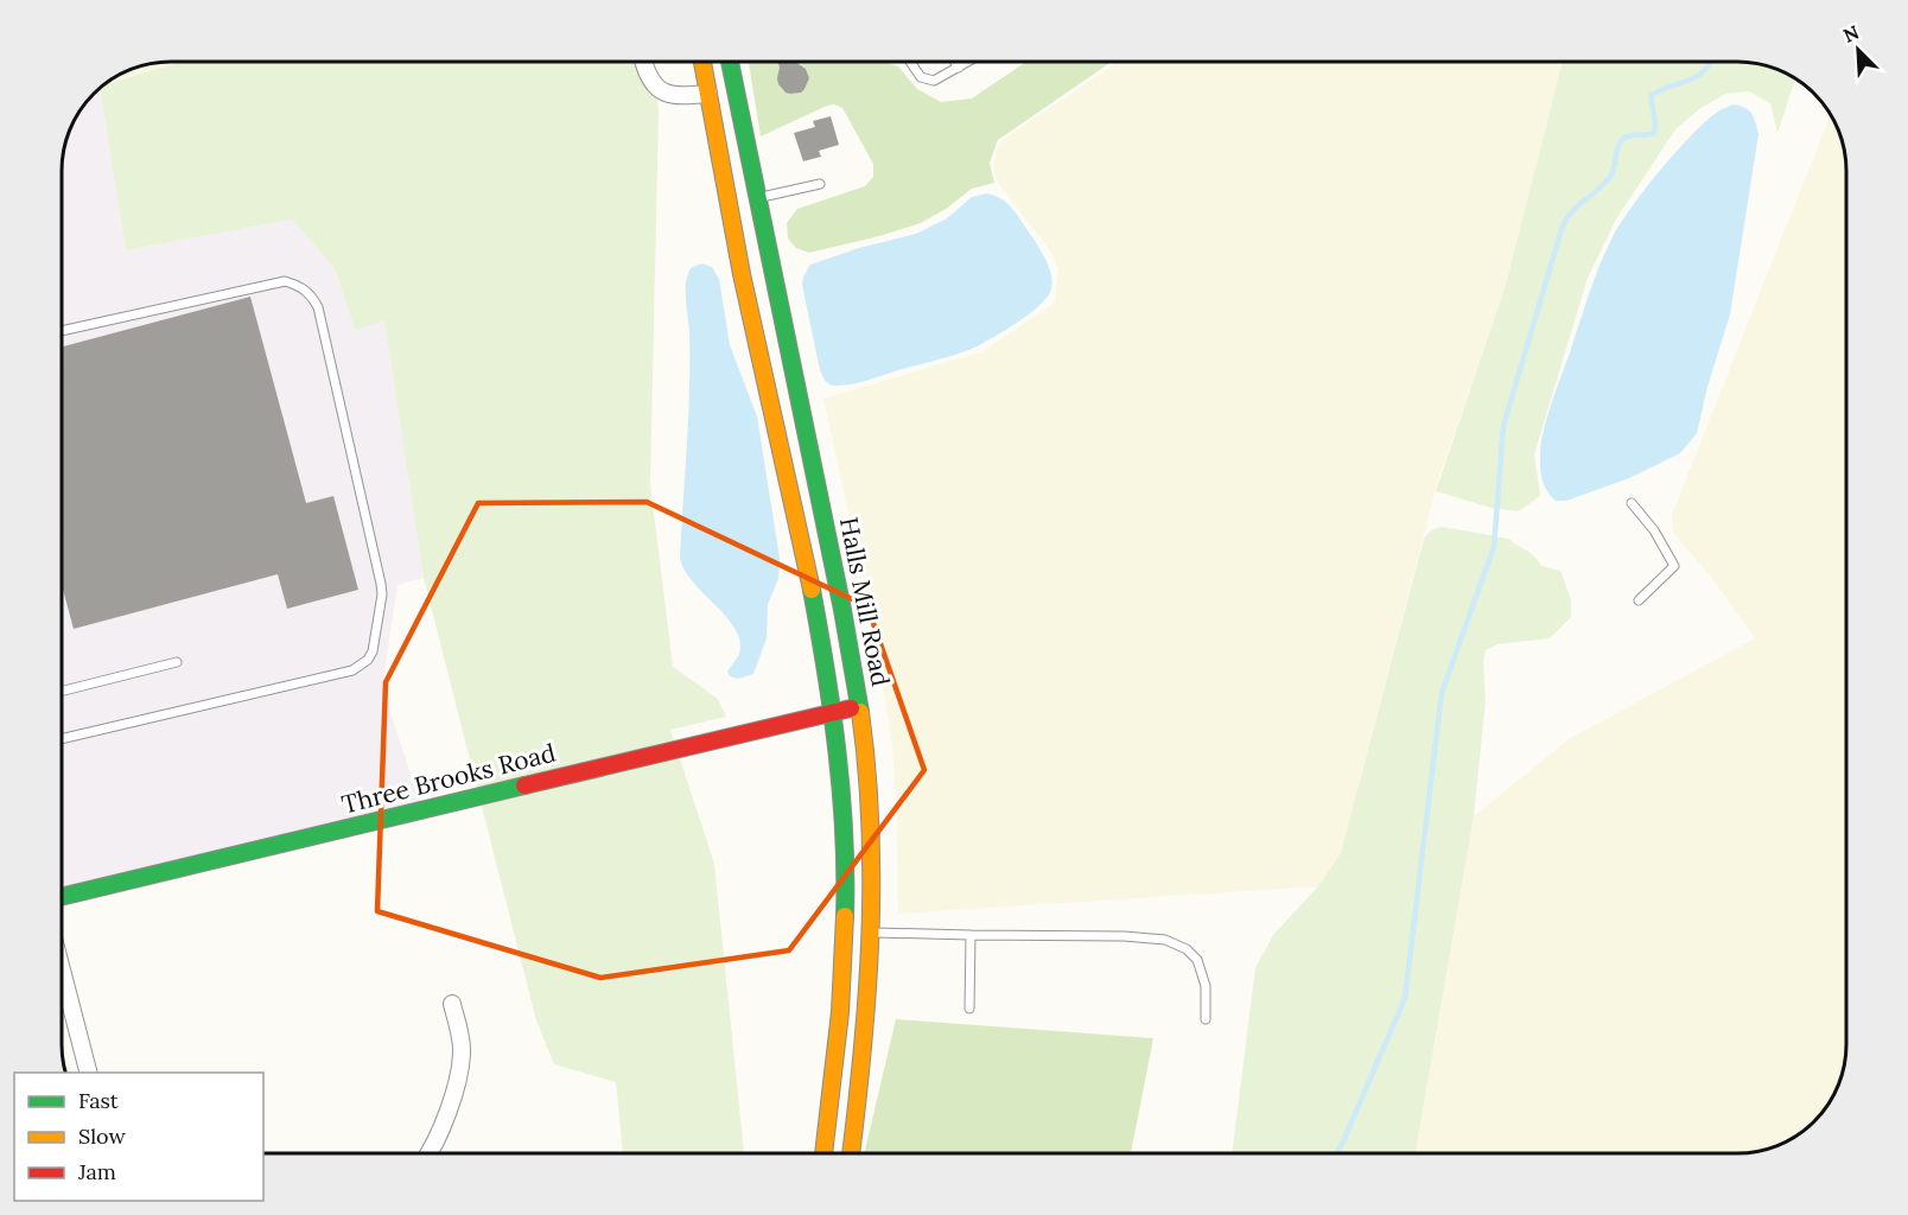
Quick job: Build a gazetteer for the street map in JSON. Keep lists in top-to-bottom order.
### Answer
{
  "streets": {
    "main road": ["Halls Mill Road", "Three Brooks Road"]
  },
  "crossings": [
    ["Halls Mill Road", "Three Brooks Road"]
  ],
  "legend": ["Fast", "Slow", "Jam"],
  "north": "top left"
}
